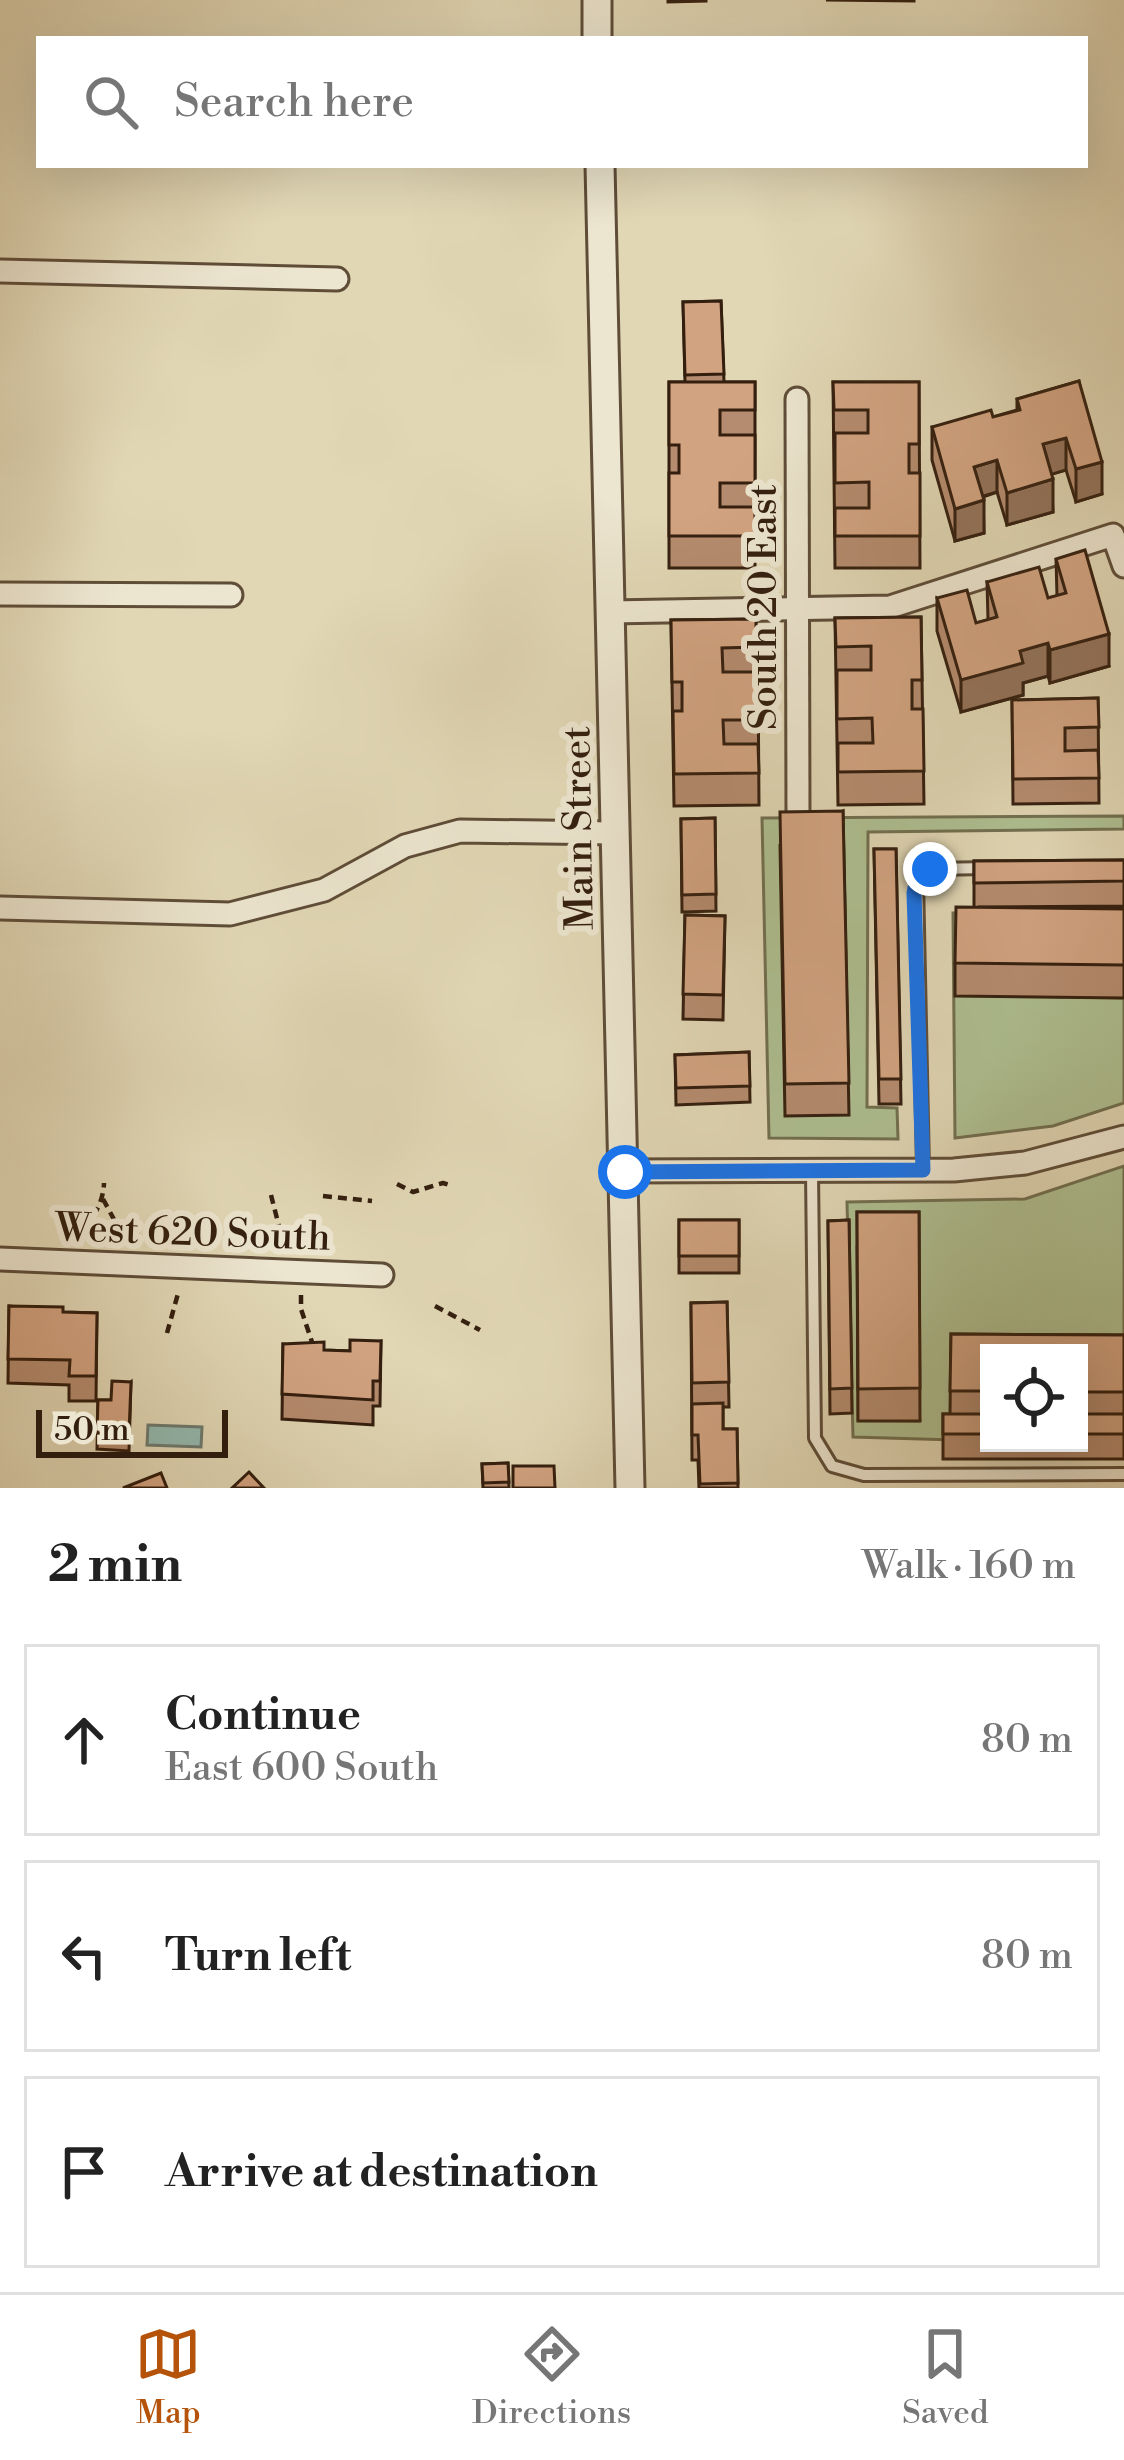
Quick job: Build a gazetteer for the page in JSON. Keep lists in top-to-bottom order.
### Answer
{
  "streets": {
    "street": ["South 20 East", "Main Street", "West 620 South"]
  },
  "scale_bar": "50 m",
  "page": {
    "search": "Search here",
    "scale": "50 m",
    "heading": ["2 min", "Walk · 160 m"],
    "list": [
      ["Continue", "East 600 South", "80 m"],
      ["Turn left", "80 m"],
      "Arrive at destination"
    ],
    "nav": ["Map", "Directions", "Saved"]
  }
}
